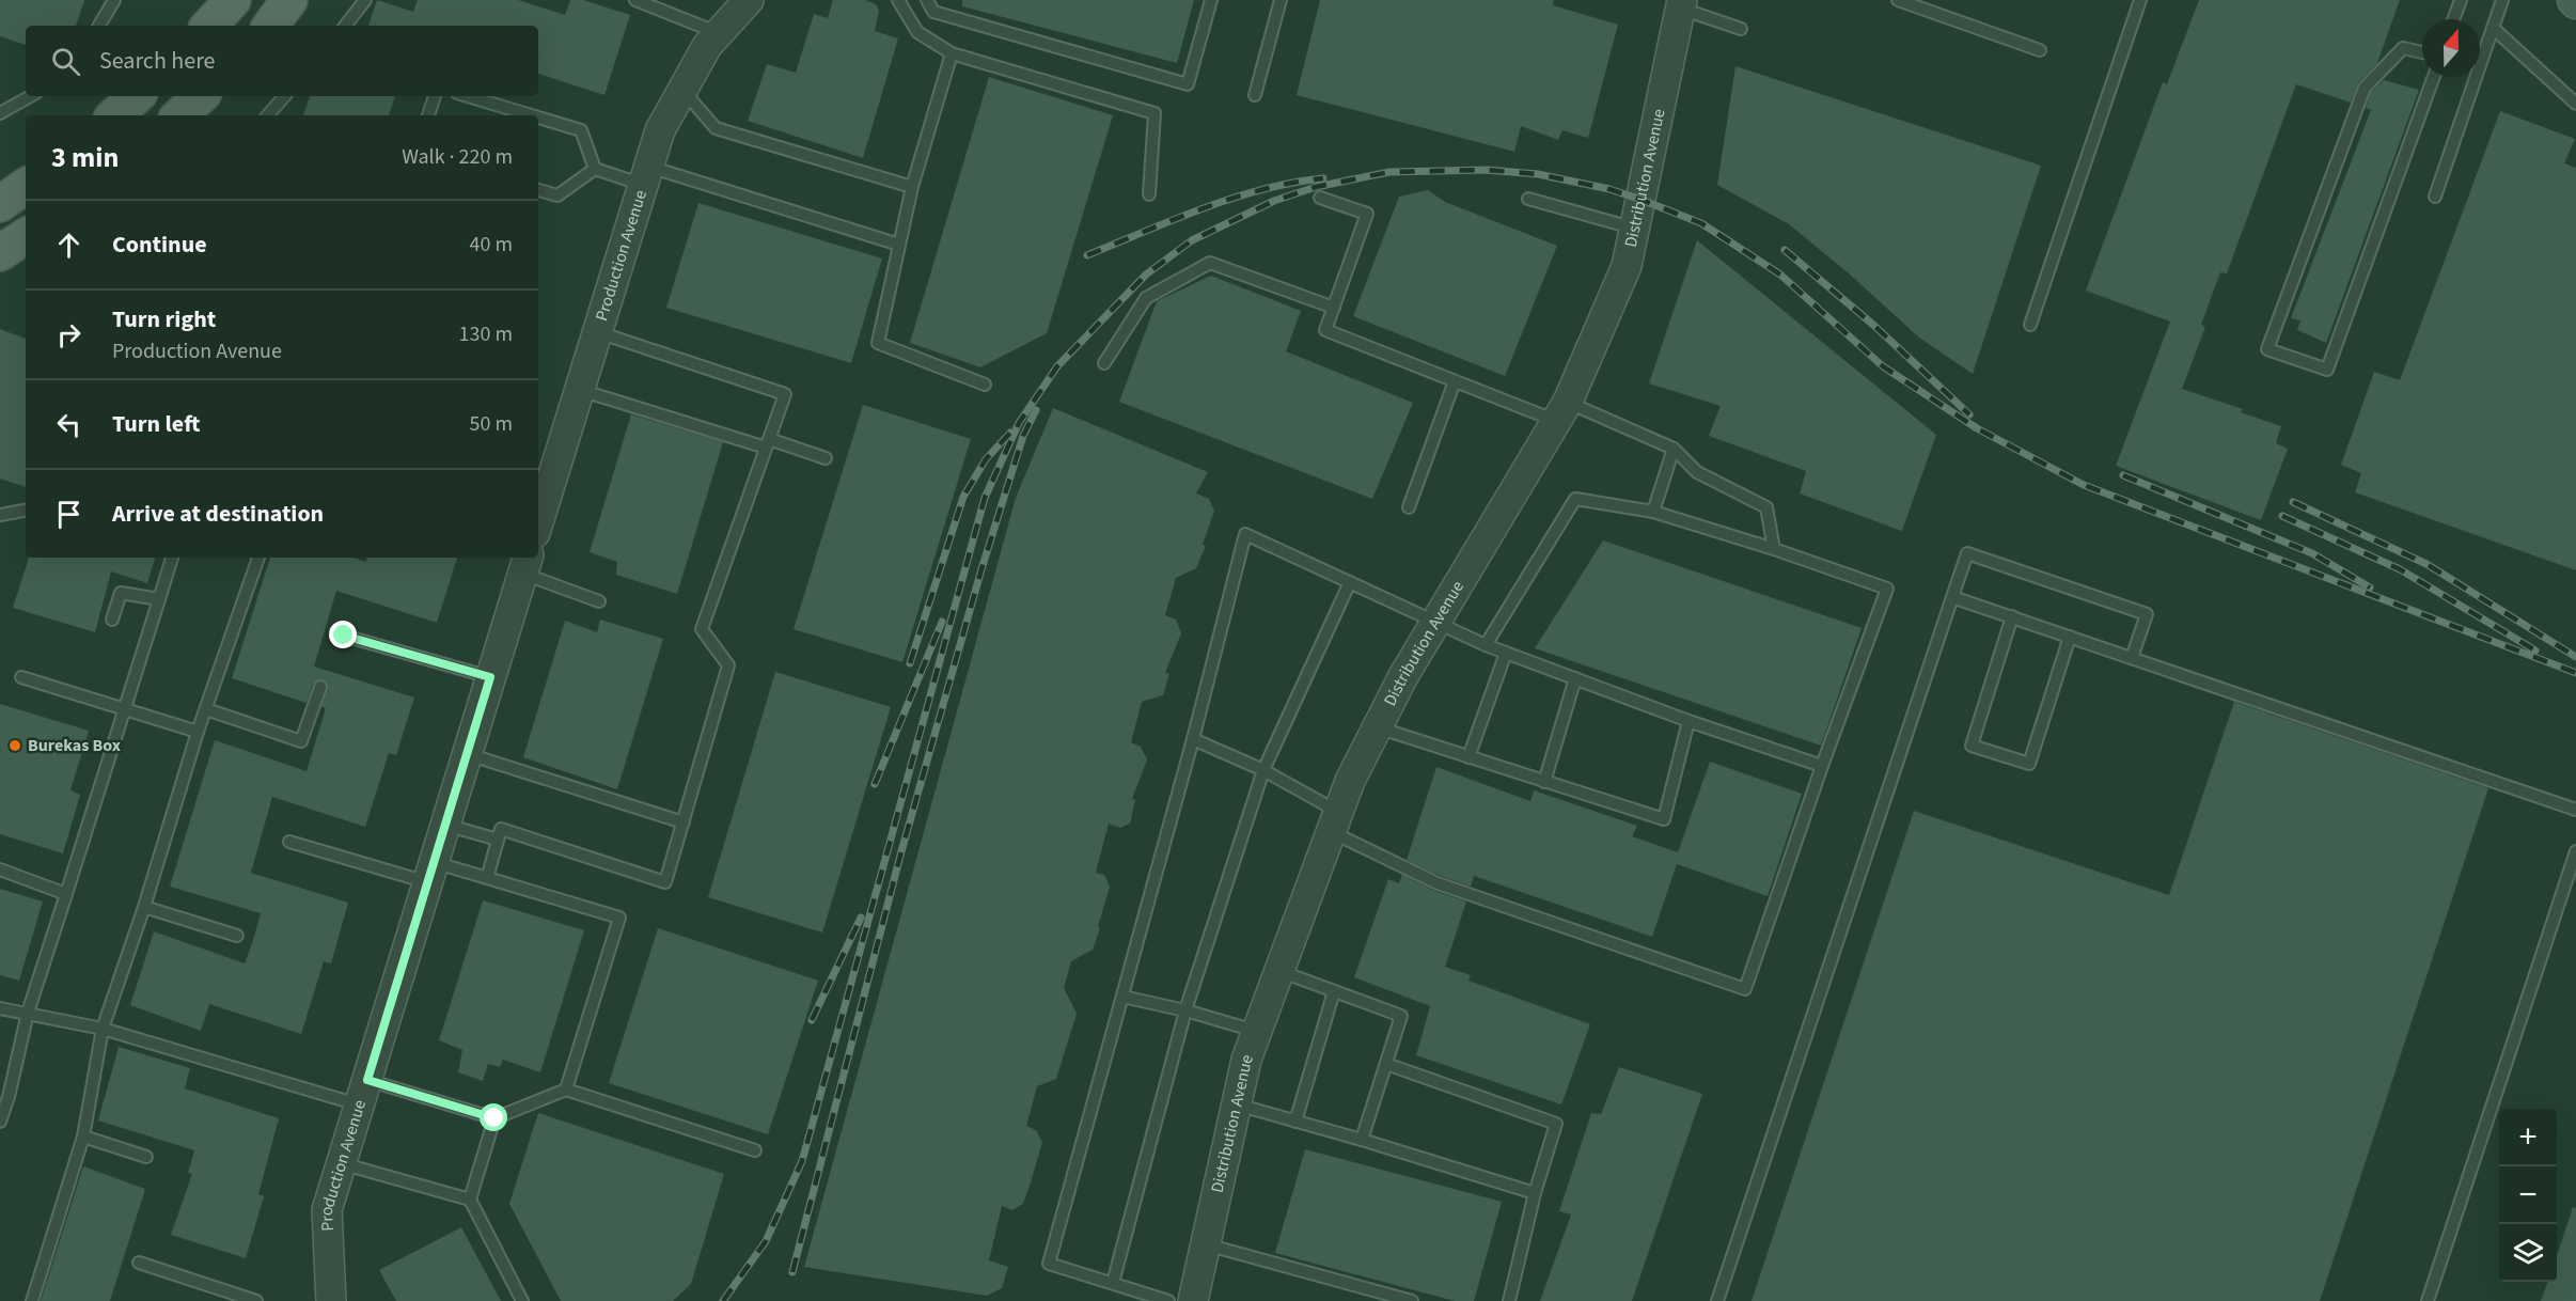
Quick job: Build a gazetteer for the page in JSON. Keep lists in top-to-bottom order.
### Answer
{
  "streets": {
    "street": ["Distribution Avenue", "Production Avenue"]
  },
  "places": ["Burekas Box"],
  "north": "top",
  "page": {
    "search": "Search here",
    "heading": ["3 min", "Walk · 220 m"],
    "list": [
      ["Continue", "40 m"],
      ["Turn right", "Production Avenue", "130 m"],
      ["Turn left", "50 m"],
      "Arrive at destination"
    ],
    "map_buttons": ["+", "−"]
  }
}
